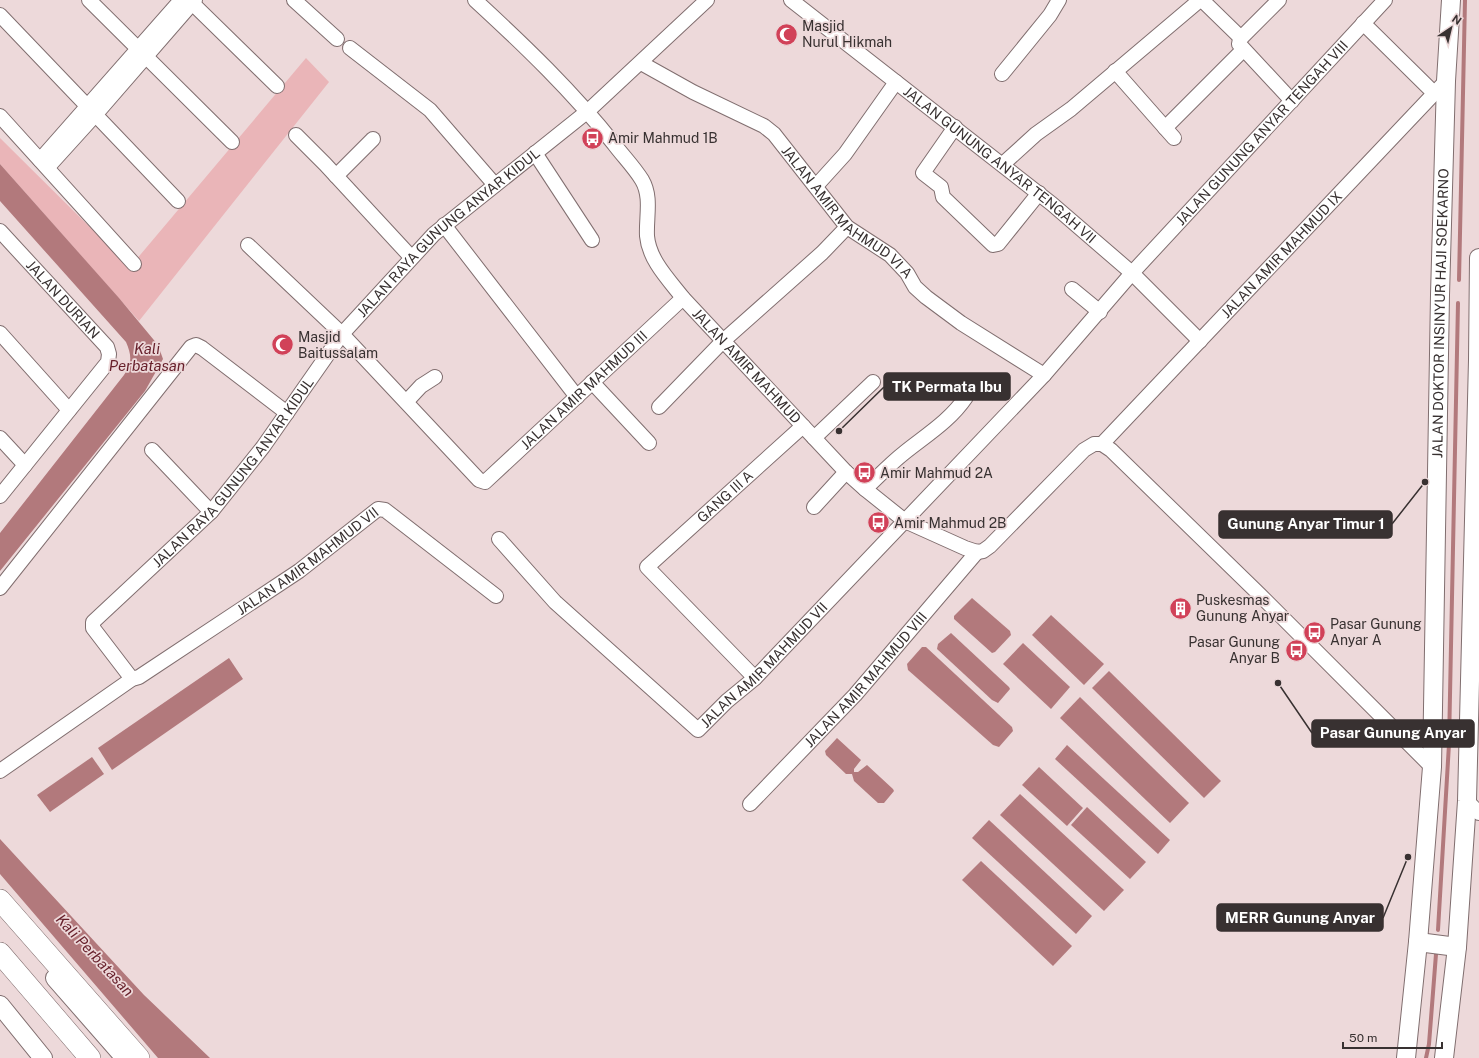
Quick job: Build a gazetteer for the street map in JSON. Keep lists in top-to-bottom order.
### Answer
{
  "streets": {
    "main road": ["JALAN DOKTOR INSINYUR HAJI SOEKARNO"],
    "street": [
      "JALAN GUNUNG ANYAR TENGAH VIII",
      "JALAN GUNUNG ANYAR TENGAH VII",
      "JALAN AMIR MAHMUD VI A",
      "JALAN RAYA GUNUNG ANYAR KIDUL",
      "JALAN AMIR MAHMUD IX",
      "JALAN DURIAN",
      "JALAN AMIR MAHMUD",
      "JALAN AMIR MAHMUD III",
      "GANG III A",
      "JALAN AMIR MAHMUD VII",
      "JALAN AMIR MAHMUD VIII"
    ]
  },
  "crossings": [
    ["JALAN GUNUNG ANYAR TENGAH VIII", "JALAN GUNUNG ANYAR TENGAH VII"],
    ["JALAN GUNUNG ANYAR TENGAH VIII", "JALAN AMIR MAHMUD VI A"],
    ["JALAN GUNUNG ANYAR TENGAH VIII", "JALAN AMIR MAHMUD VII"],
    ["JALAN GUNUNG ANYAR TENGAH VII", "JALAN AMIR MAHMUD IX"],
    ["JALAN AMIR MAHMUD VI A", "JALAN RAYA GUNUNG ANYAR KIDUL"],
    ["JALAN AMIR MAHMUD VI A", "JALAN AMIR MAHMUD VII"],
    ["JALAN RAYA GUNUNG ANYAR KIDUL", "JALAN AMIR MAHMUD"],
    ["JALAN RAYA GUNUNG ANYAR KIDUL", "JALAN AMIR MAHMUD VII"],
    ["JALAN AMIR MAHMUD IX", "JALAN DOKTOR INSINYUR HAJI SOEKARNO"],
    ["JALAN AMIR MAHMUD", "JALAN AMIR MAHMUD III"],
    ["JALAN AMIR MAHMUD", "GANG III A"],
    ["JALAN AMIR MAHMUD", "JALAN AMIR MAHMUD VII"],
    ["JALAN AMIR MAHMUD", "JALAN AMIR MAHMUD VIII"],
    ["GANG III A", "JALAN AMIR MAHMUD VII"]
  ],
  "water": ["Kali Perbatasan"],
  "places": {
    "mosque": ["Masjid Nurul Hikmah", "Masjid Baitussalam"],
    "bus stop": [
      "Amir Mahmud 1B",
      "Amir Mahmud 2A",
      "Amir Mahmud 2B",
      "Pasar Gunung Anyar A",
      "Pasar Gunung Anyar B"
    ],
    "other": [
      "TK Permata Ibu",
      "Gunung Anyar Timur 1",
      "Pasar Gunung Anyar",
      "MERR Gunung Anyar"
    ],
    "building": ["Puskesmas Gunung Anyar"]
  },
  "scale_bar": "50 m",
  "north": "top right"
}
